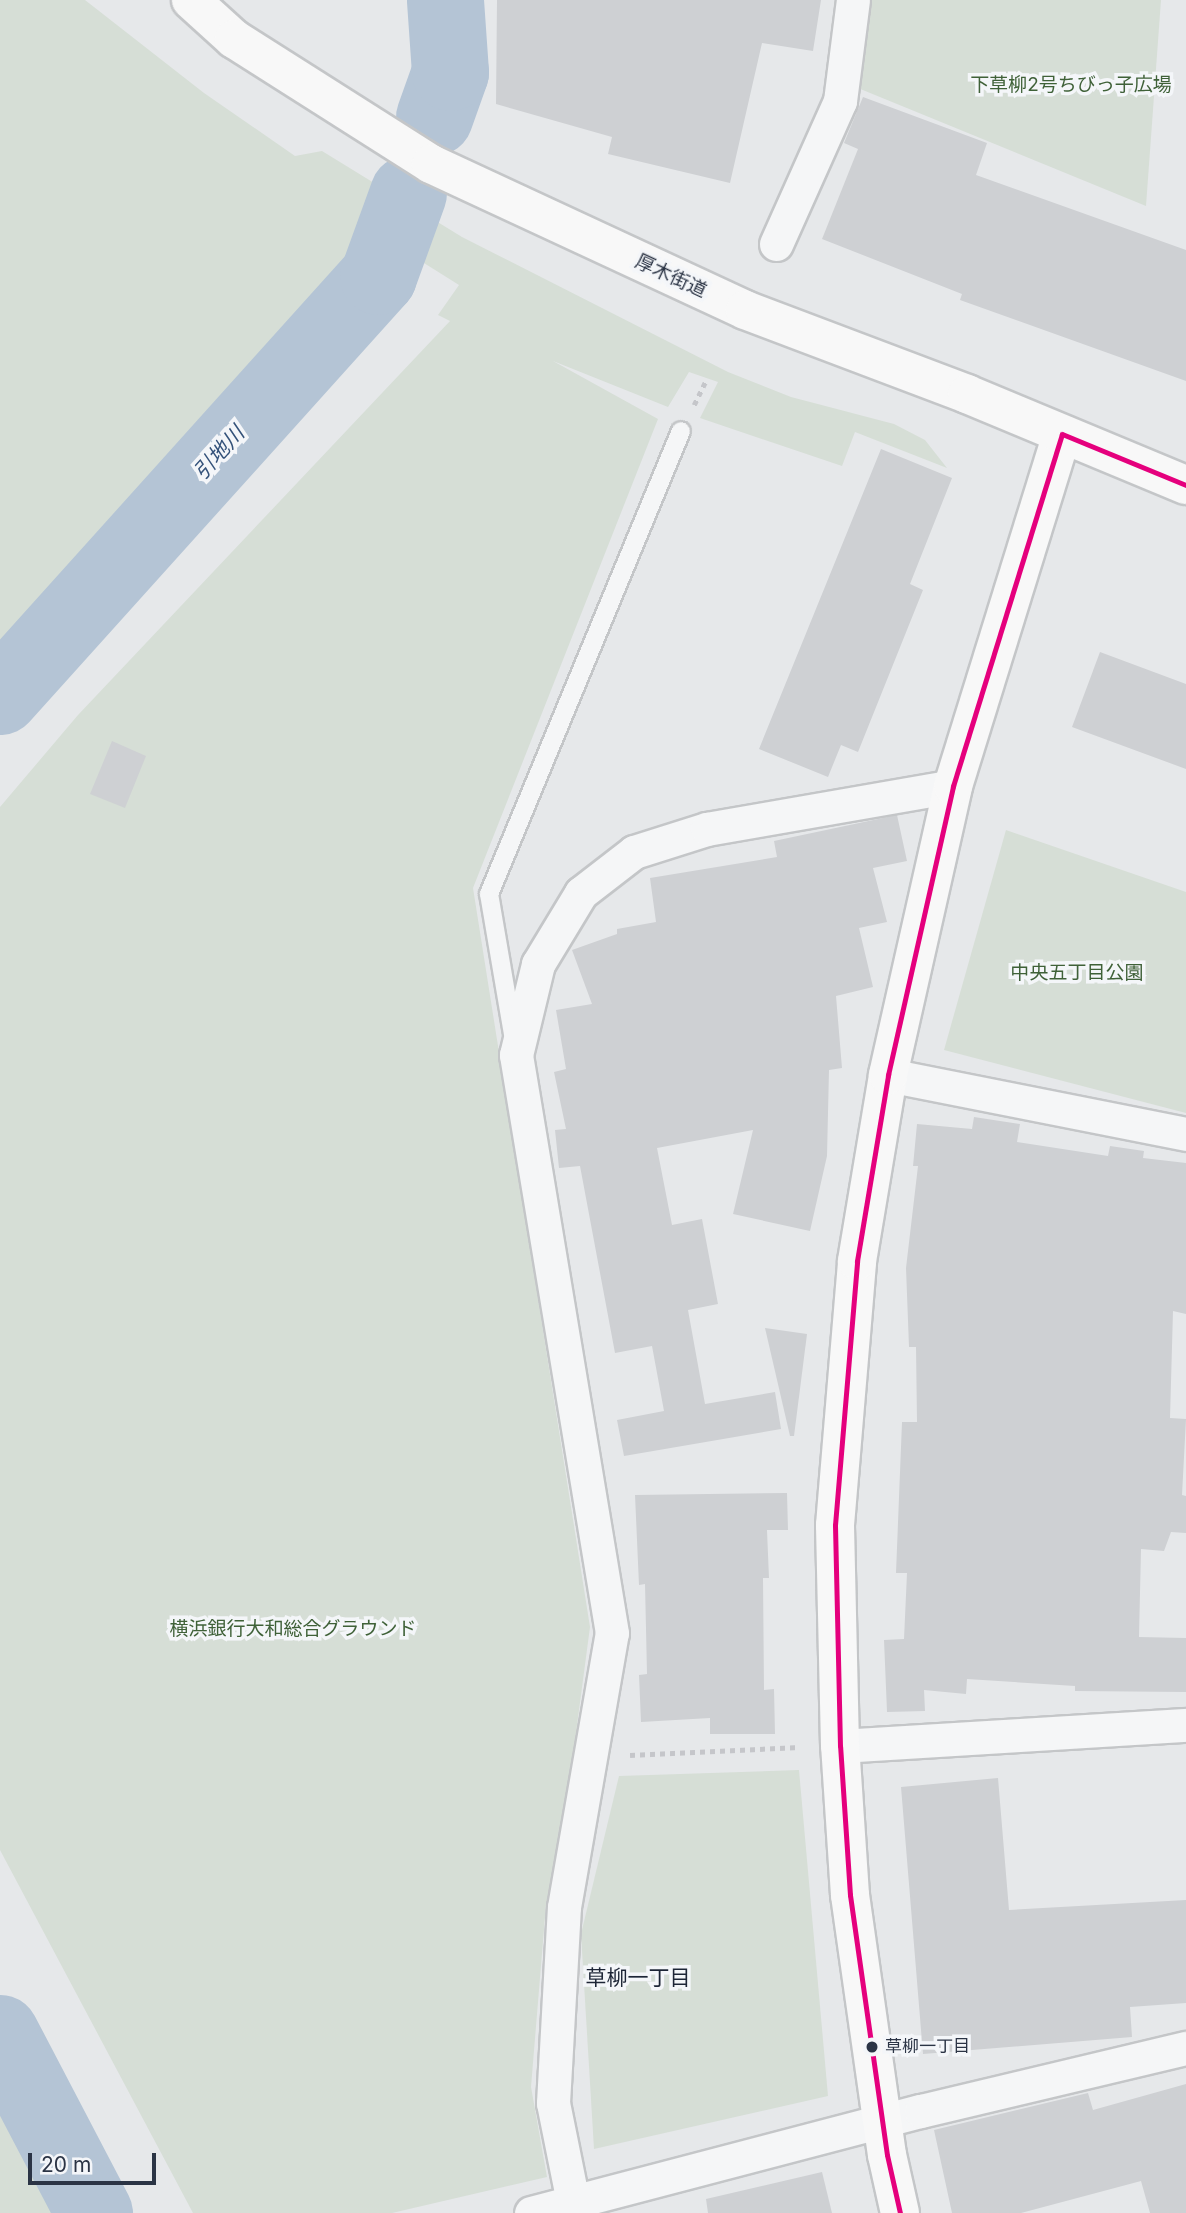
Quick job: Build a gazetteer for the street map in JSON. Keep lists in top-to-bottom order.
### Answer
{
  "streets": {
    "street": ["厚木街道"]
  },
  "districts": ["草柳一丁目"],
  "water": ["引地川"],
  "parks": ["下草柳2号ちびっ子広場", "中央五丁目公園", "横浜銀行大和総合グラウンド"],
  "places": ["草柳一丁目"],
  "scale_bar": "20 m"
}
